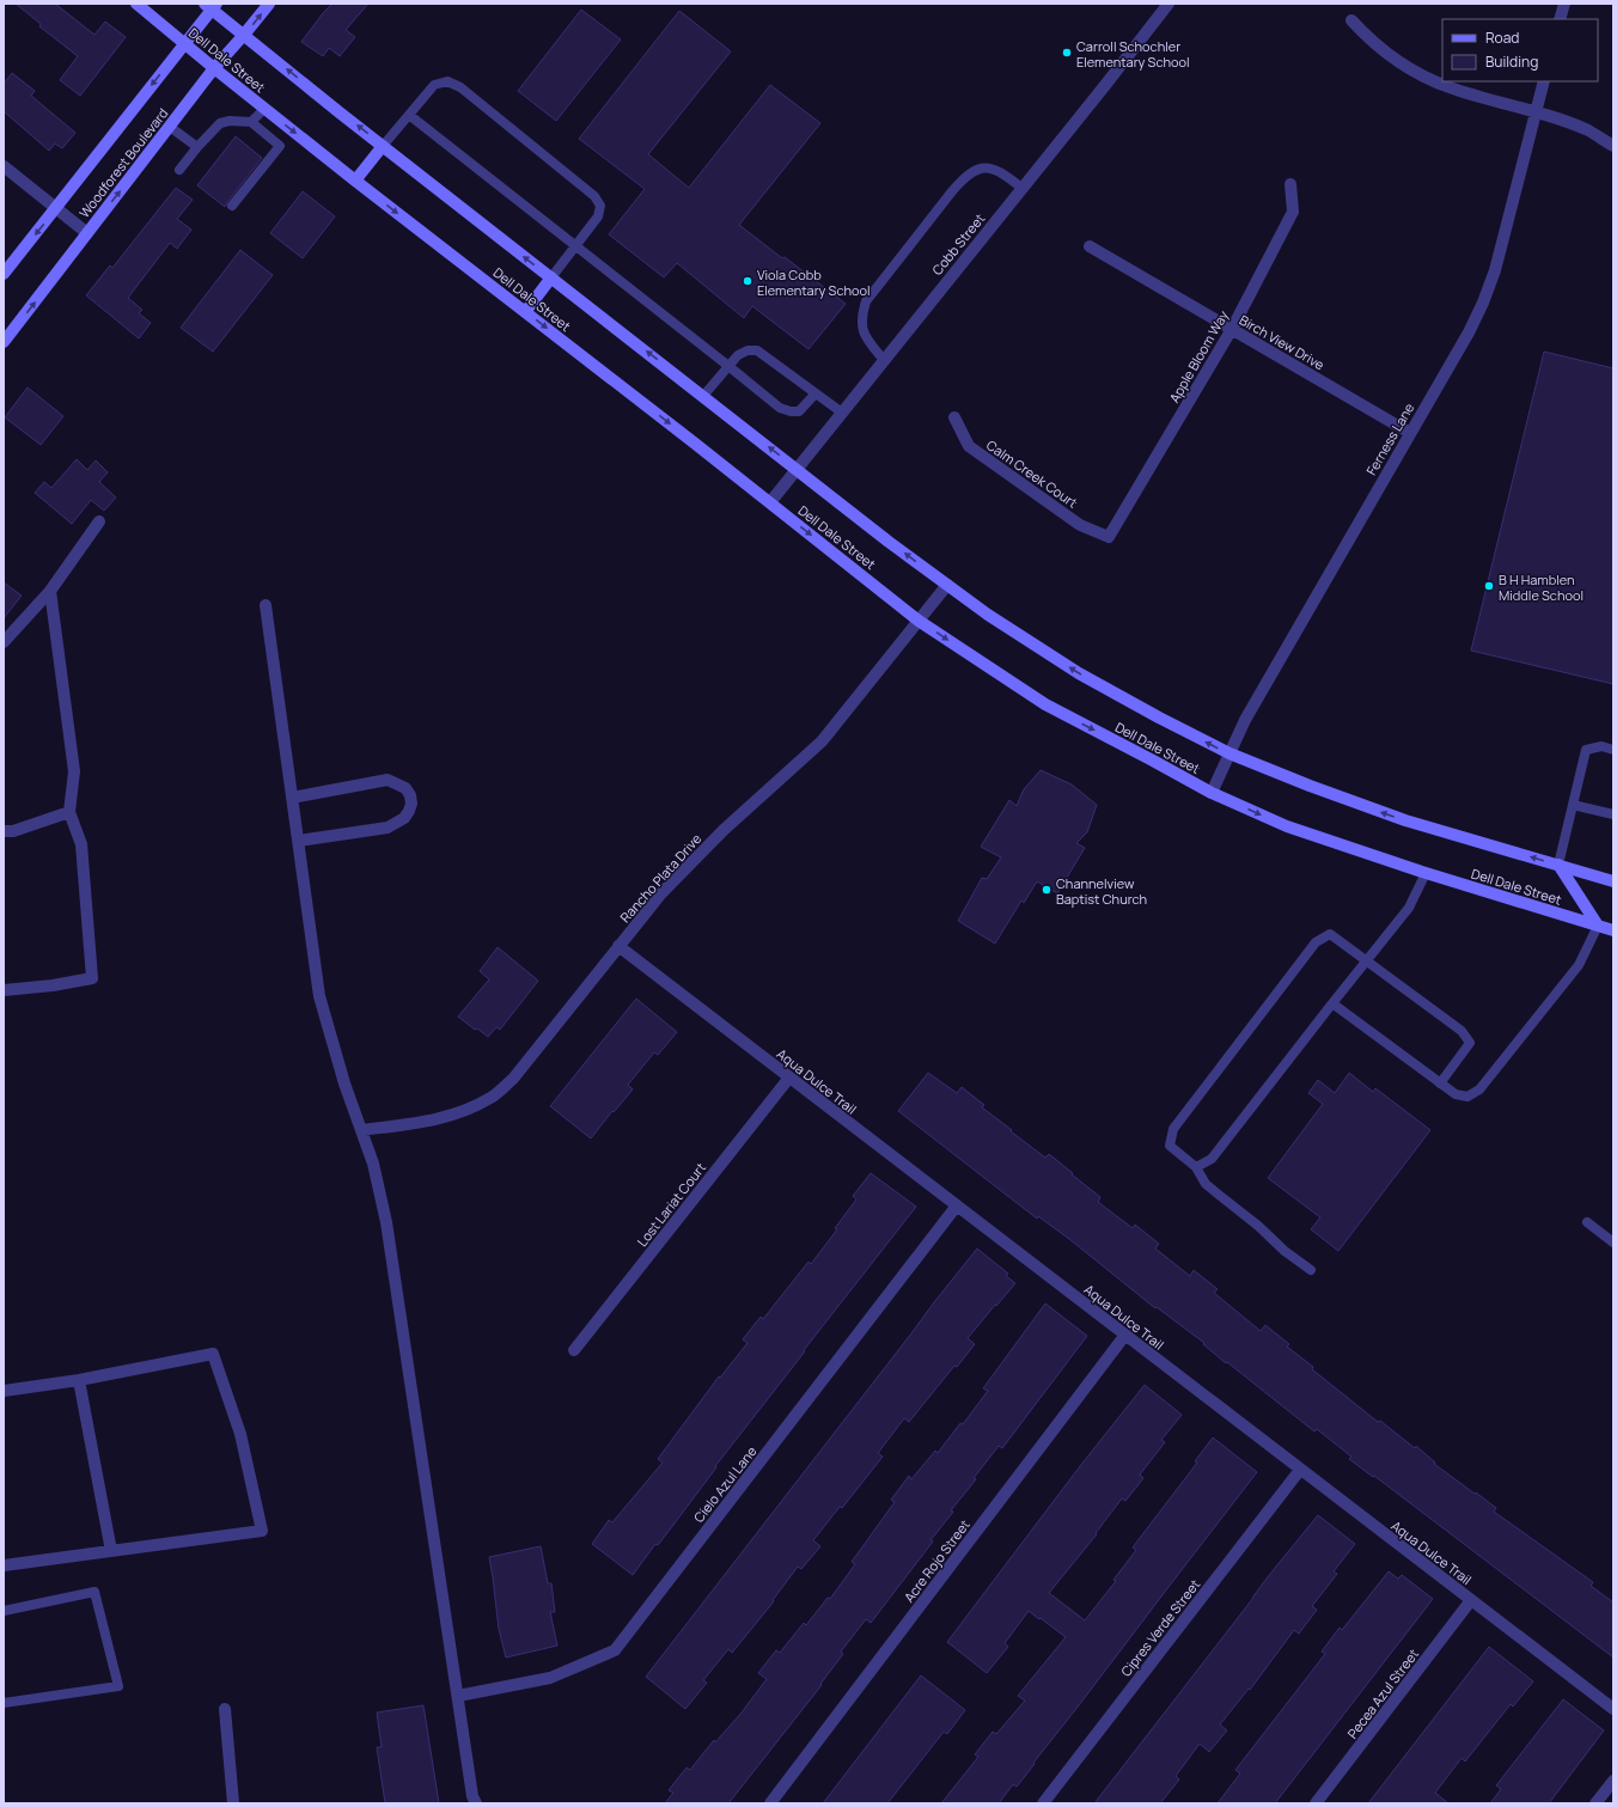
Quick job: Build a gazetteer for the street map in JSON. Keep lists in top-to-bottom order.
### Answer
{
  "streets": {
    "main road": ["Dell Dale Street", "Woodforest Boulevard"],
    "street": [
      "Cobb Street",
      "Birch View Drive",
      "Apple Bloom Way",
      "Ferness Lane",
      "Calm Creek Court",
      "Rancho Plata Drive",
      "Aqua Dulce Trail",
      "Lost Lariat Court",
      "Cielo Azul Lane",
      "Acre Rojo Street",
      "Cipres Verde Street",
      "Pecea Azul Street"
    ]
  },
  "crossings": [
    ["Dell Dale Street", "Woodforest Boulevard"],
    ["Dell Dale Street", "Cobb Street"],
    ["Dell Dale Street", "Ferness Lane"],
    ["Dell Dale Street", "Rancho Plata Drive"],
    ["Birch View Drive", "Apple Bloom Way"],
    ["Birch View Drive", "Ferness Lane"],
    ["Apple Bloom Way", "Calm Creek Court"],
    ["Rancho Plata Drive", "Aqua Dulce Trail"],
    ["Aqua Dulce Trail", "Lost Lariat Court"],
    ["Aqua Dulce Trail", "Cielo Azul Lane"],
    ["Aqua Dulce Trail", "Acre Rojo Street"],
    ["Aqua Dulce Trail", "Cipres Verde Street"],
    ["Aqua Dulce Trail", "Pecea Azul Street"]
  ],
  "places": [
    "Carroll Schochler Elementary School",
    "Viola Cobb Elementary School",
    "B H Hamblen Middle School",
    "Channelview Baptist Church"
  ],
  "legend": ["Road", "Building"]
}
